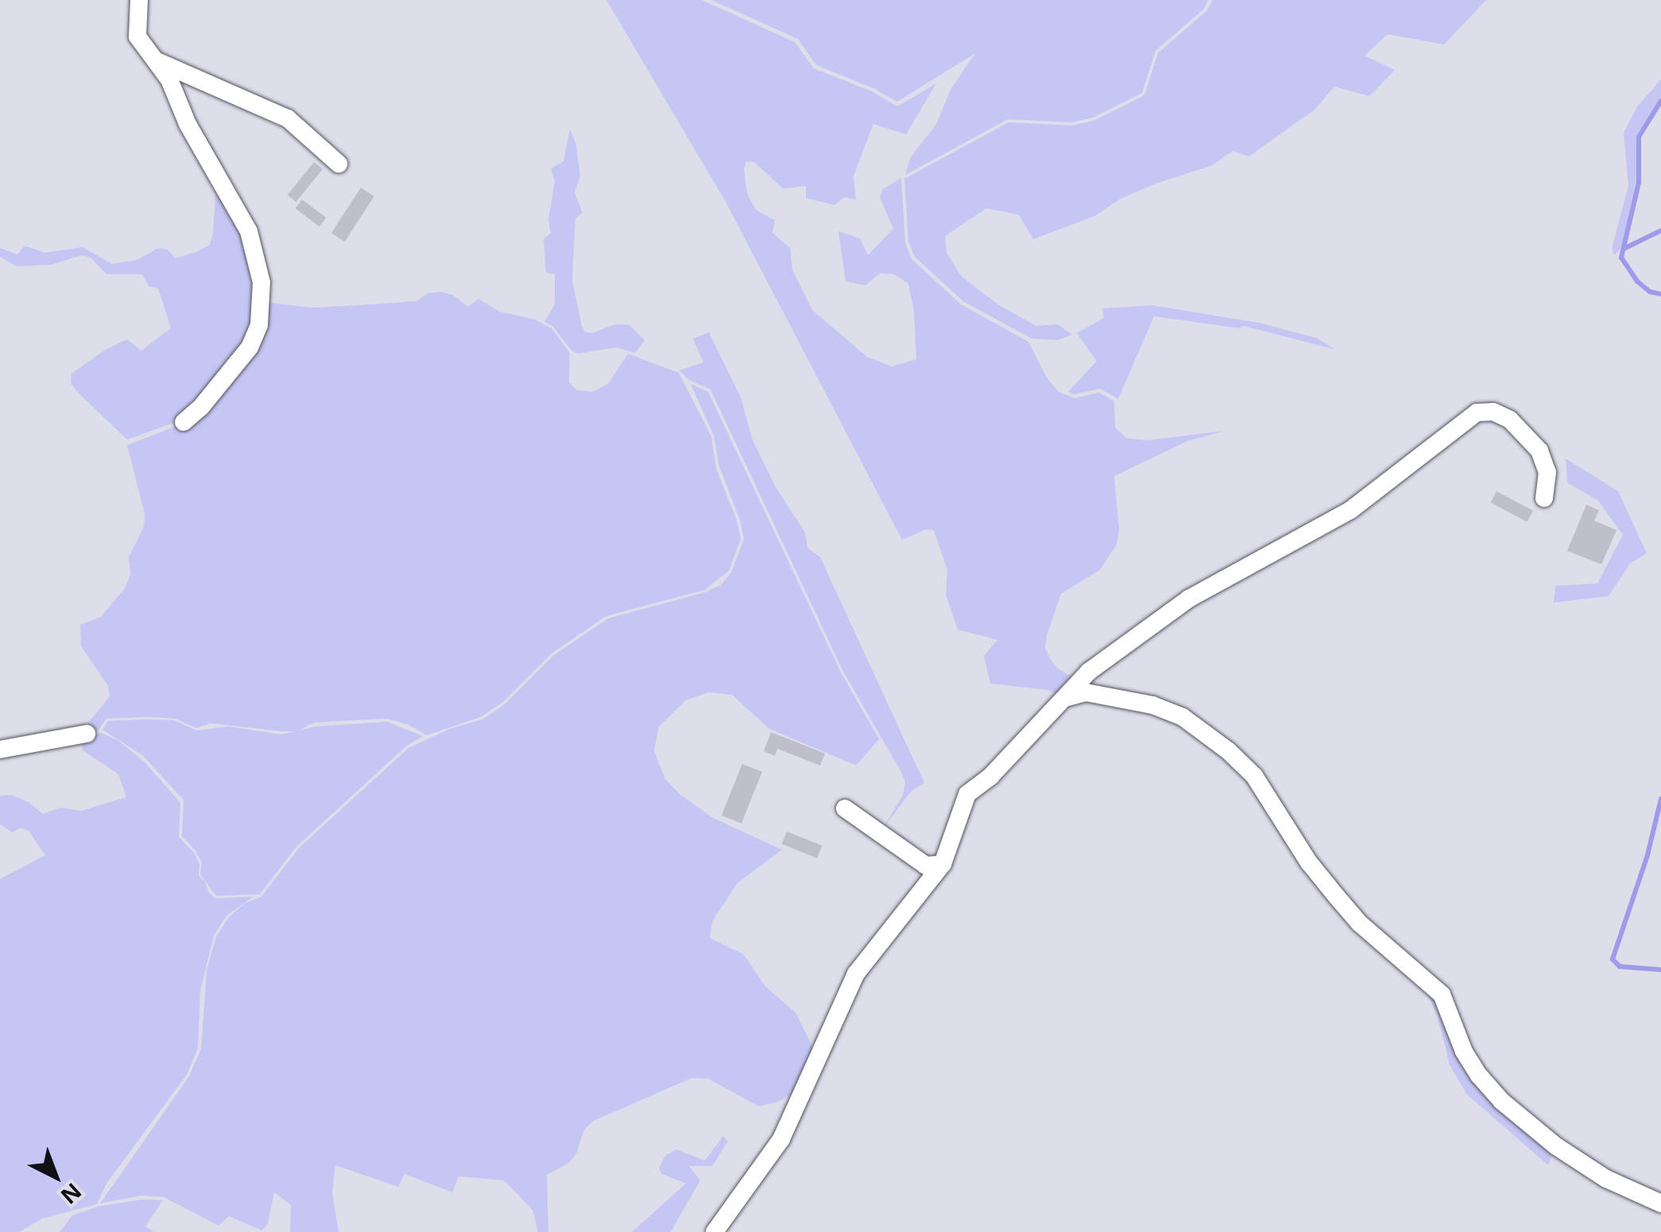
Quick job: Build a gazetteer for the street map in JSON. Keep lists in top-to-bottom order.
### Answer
{
  "north": "bottom right"
}
